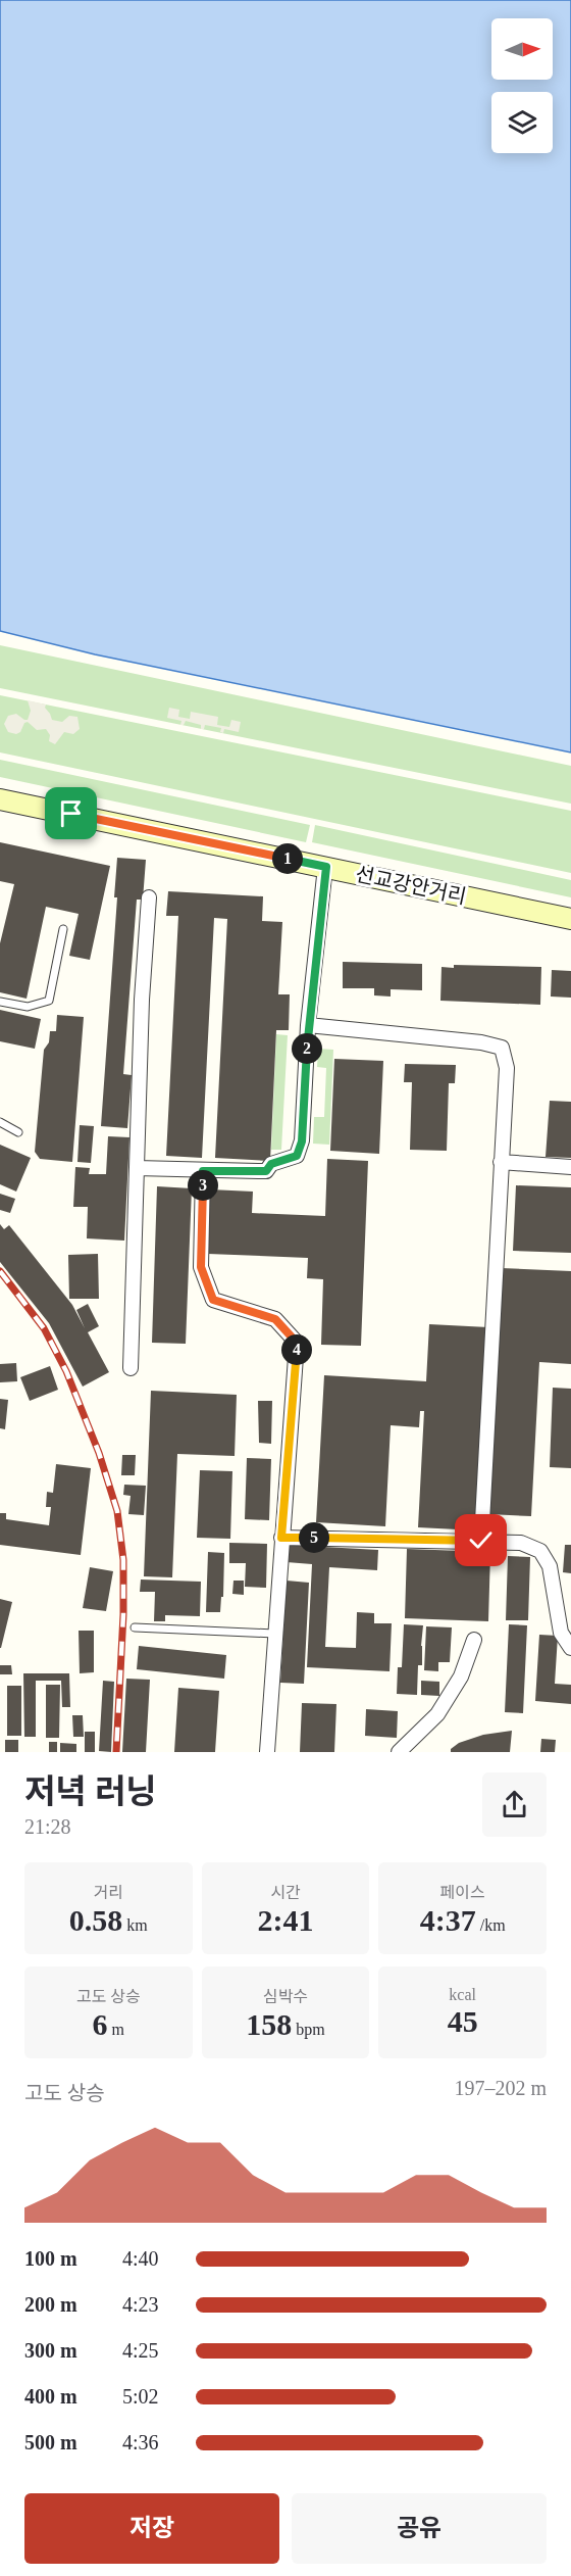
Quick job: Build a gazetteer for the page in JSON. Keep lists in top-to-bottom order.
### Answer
{
  "streets": {
    "main road": ["선교강안거리"]
  },
  "north": "right",
  "page": {
    "pins": [
      "1",
      "2",
      "3",
      "4",
      "5"
    ],
    "heading": ["저녁 러닝", "21:28"],
    "stats": [
      ["거리", "0.58 km"],
      ["시간", "2:41"],
      ["페이스", "4:37 /km"],
      ["고도 상승", "6 m"],
      ["심박수", "158 bpm"],
      ["kcal", "45"]
    ],
    "chart": ["고도 상승", "197–202 m"],
    "list": [
      {
        "name": "100 m",
        "note": "4:40"
      },
      {
        "name": "200 m",
        "note": "4:23"
      },
      {
        "name": "300 m",
        "note": "4:25"
      },
      {
        "name": "400 m",
        "note": "5:02"
      },
      {
        "name": "500 m",
        "note": "4:36"
      }
    ],
    "buttons": ["저장", "공유"]
  }
}
